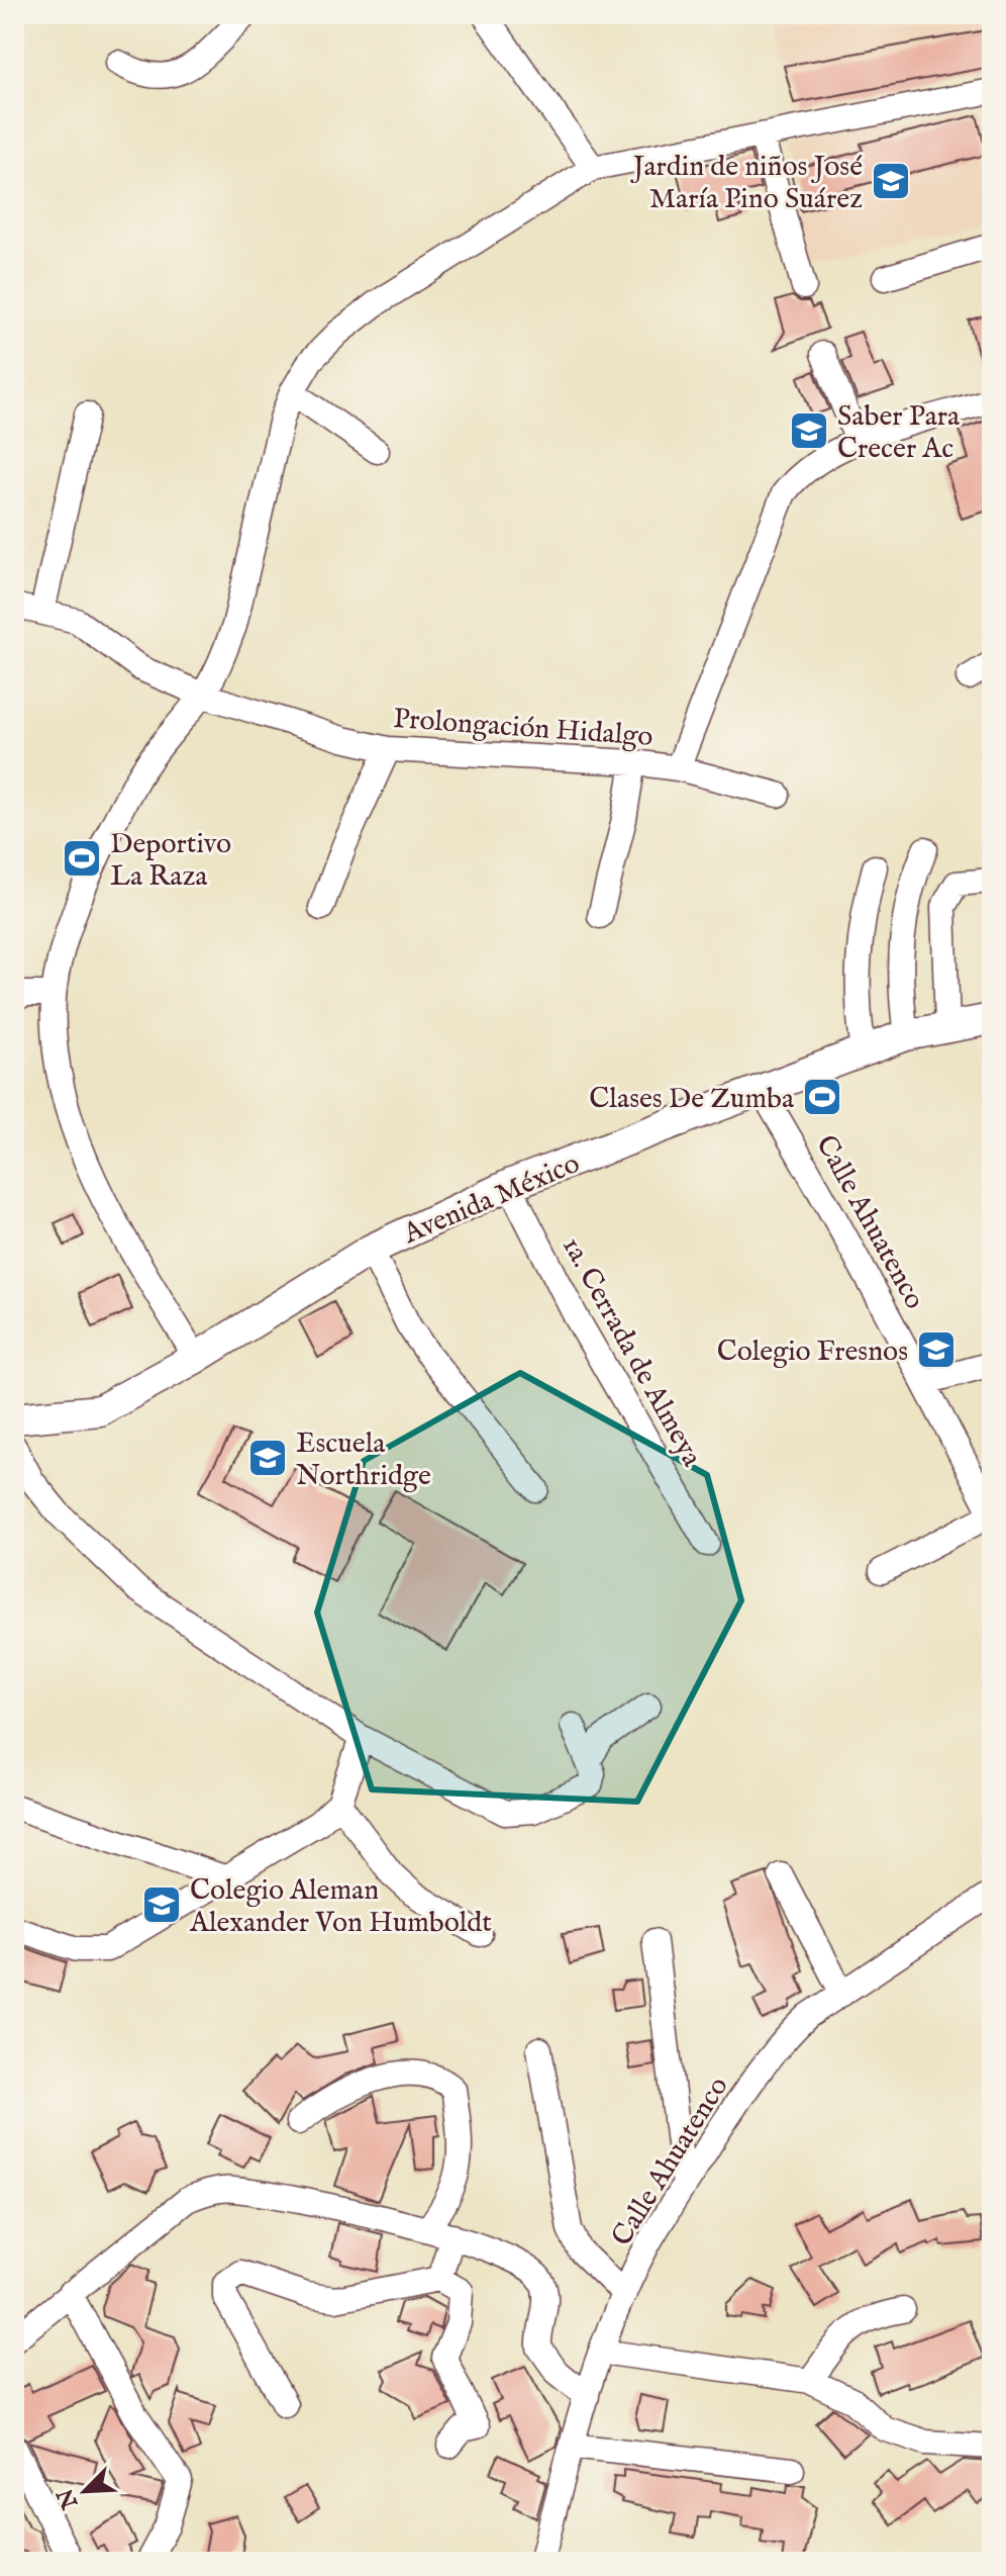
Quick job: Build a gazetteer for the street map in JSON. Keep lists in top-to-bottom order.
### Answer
{
  "streets": {
    "main road": ["Avenida México"],
    "street": ["Prolongación Hidalgo", "Calle Ahuatenco", "1a. Cerrada de Almeya"]
  },
  "crossings": [
    ["Avenida México", "Calle Ahuatenco"],
    ["Avenida México", "1a. Cerrada de Almeya"]
  ],
  "places": {
    "school or university": [
      "Jardin de niños José María Pino Suárez",
      "Saber Para Crecer Ac",
      "Colegio Fresnos",
      "Escuela Northridge",
      "Colegio Aleman Alexander Von Humboldt"
    ],
    "sports": ["Deportivo La Raza", "Clases De Zumba"]
  },
  "north": "bottom left"
}
